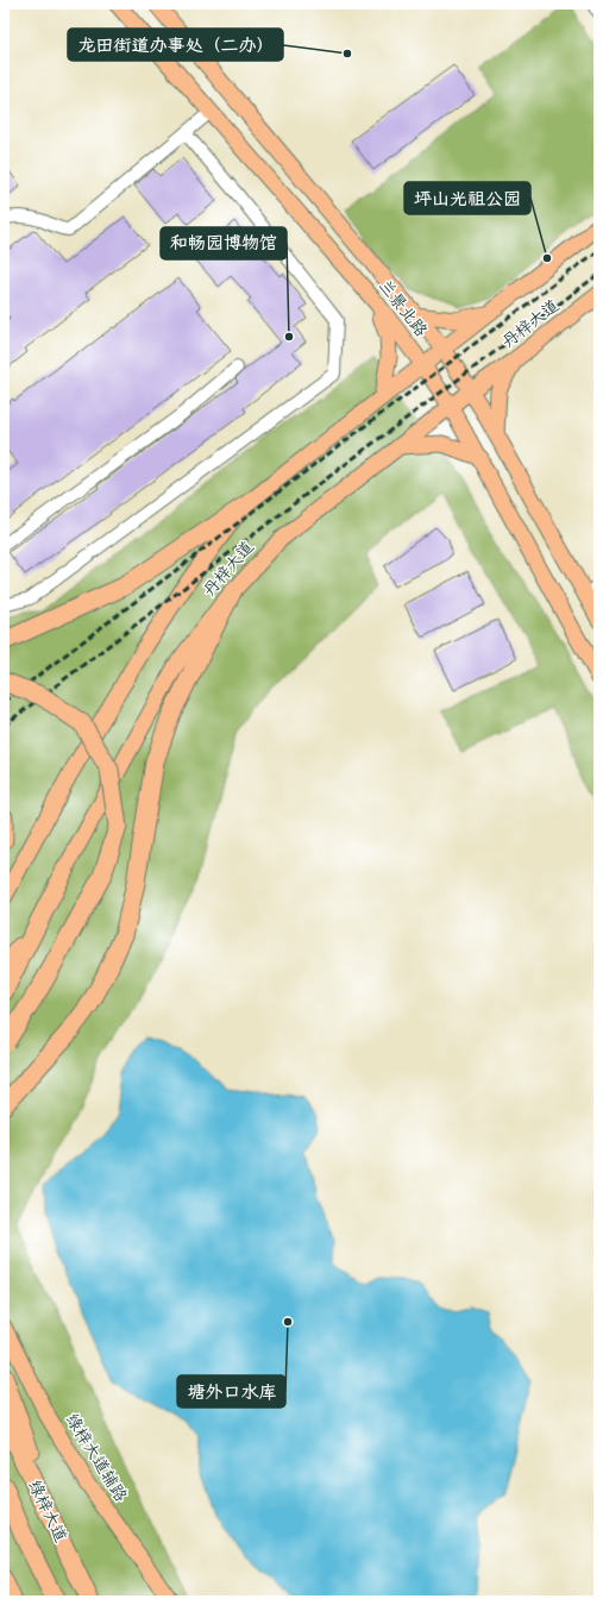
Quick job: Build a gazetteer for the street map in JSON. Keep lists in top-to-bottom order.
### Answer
{
  "streets": {
    "highway": ["绿梓大道"],
    "main road": ["兰景北路", "丹梓大道", "绿梓大道辅路"]
  },
  "crossings": [
    ["兰景北路", "丹梓大道"]
  ],
  "places": [
    "龙田街道办事处（二办）",
    "坪山光祖公园",
    "和畅园博物馆",
    "塘外口水库"
  ]
}
